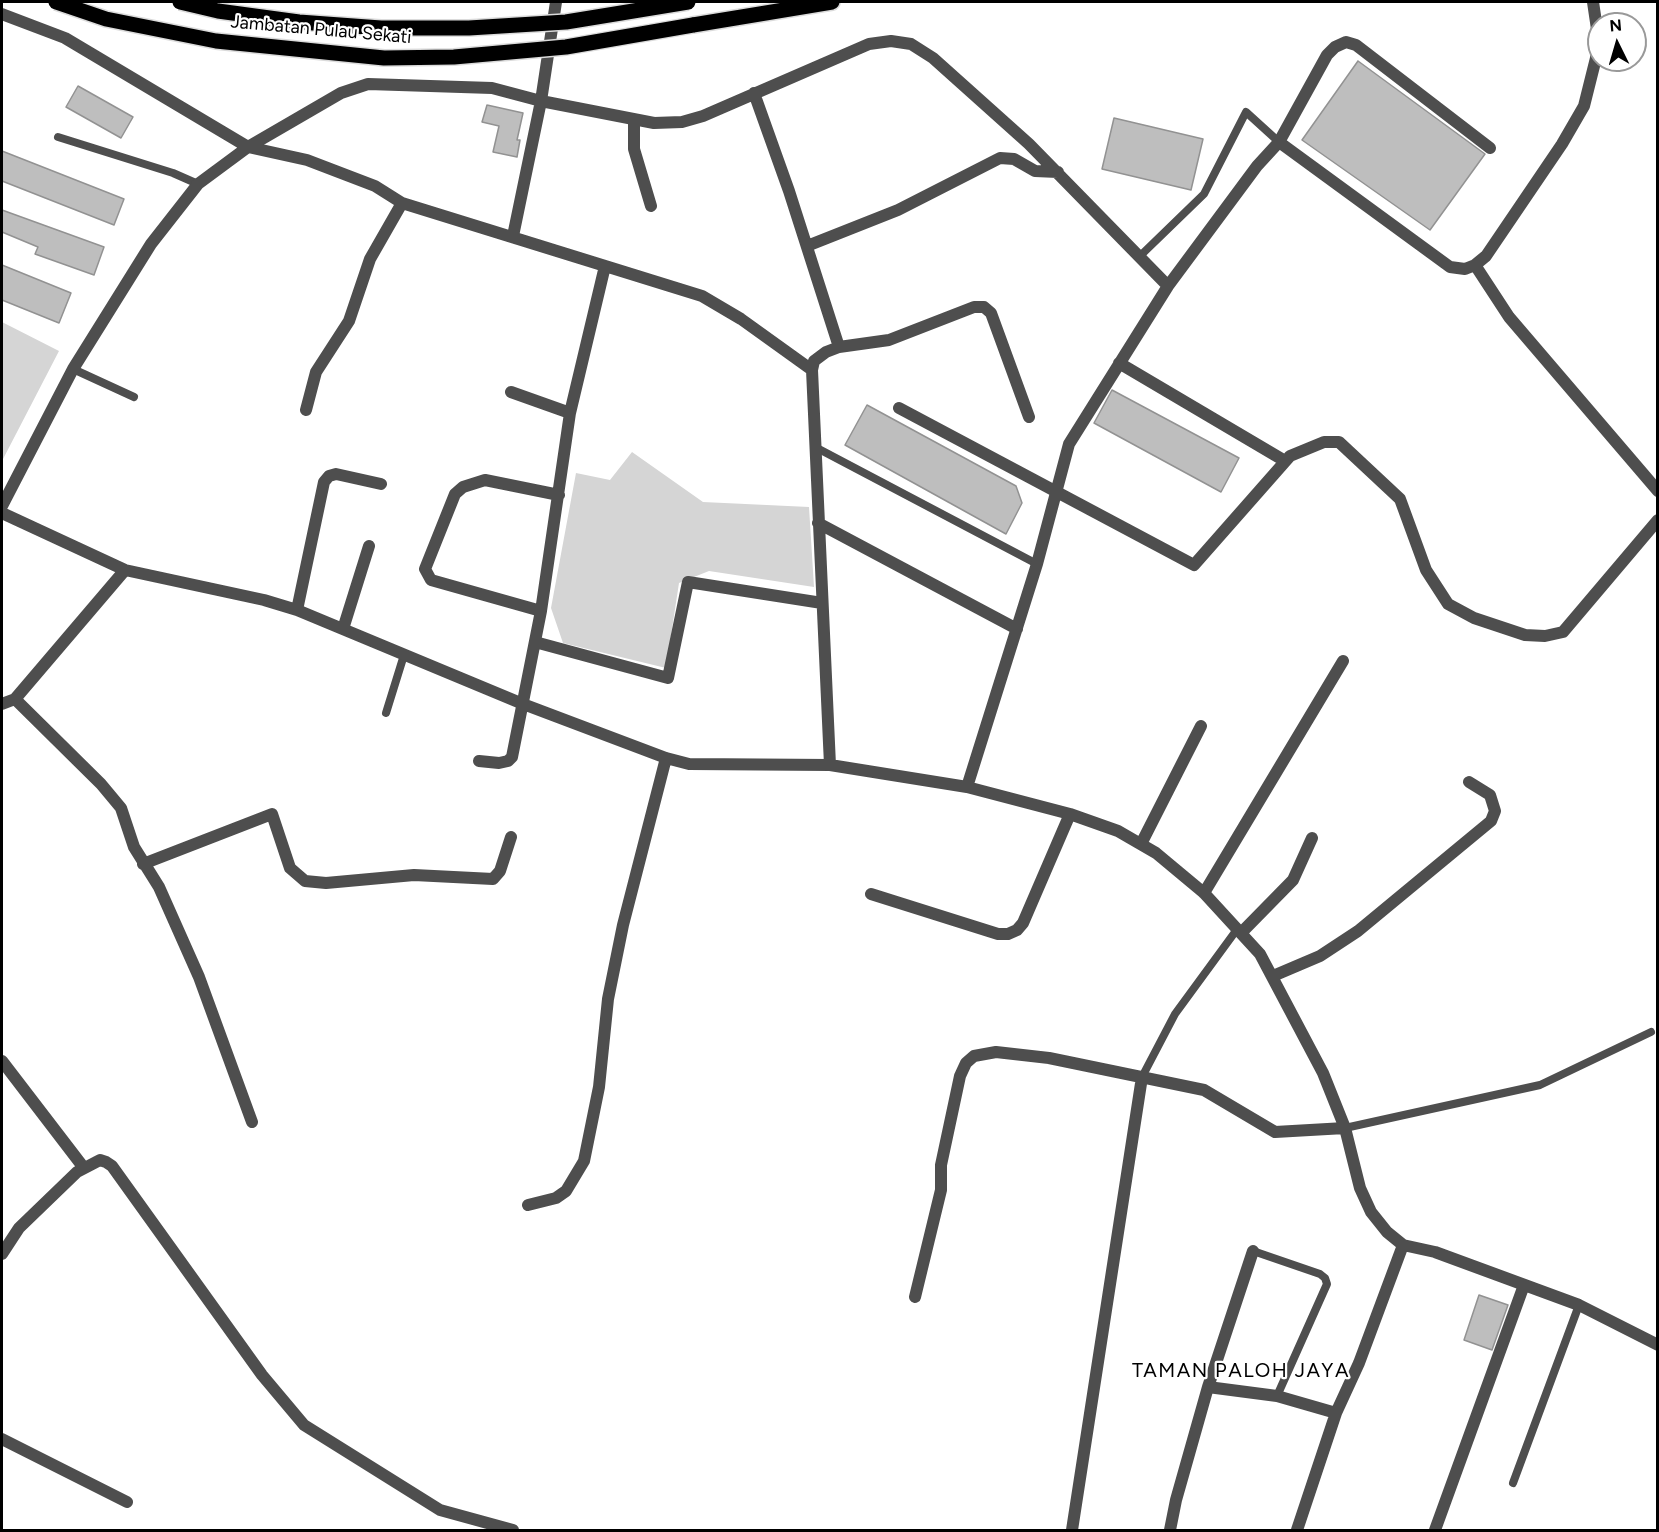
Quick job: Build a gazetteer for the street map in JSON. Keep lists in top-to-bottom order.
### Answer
{
  "streets": {
    "main road": ["Jambatan Pulau Sekati"]
  },
  "districts": ["TAMAN PALOH JAYA"],
  "north": "top"
}
